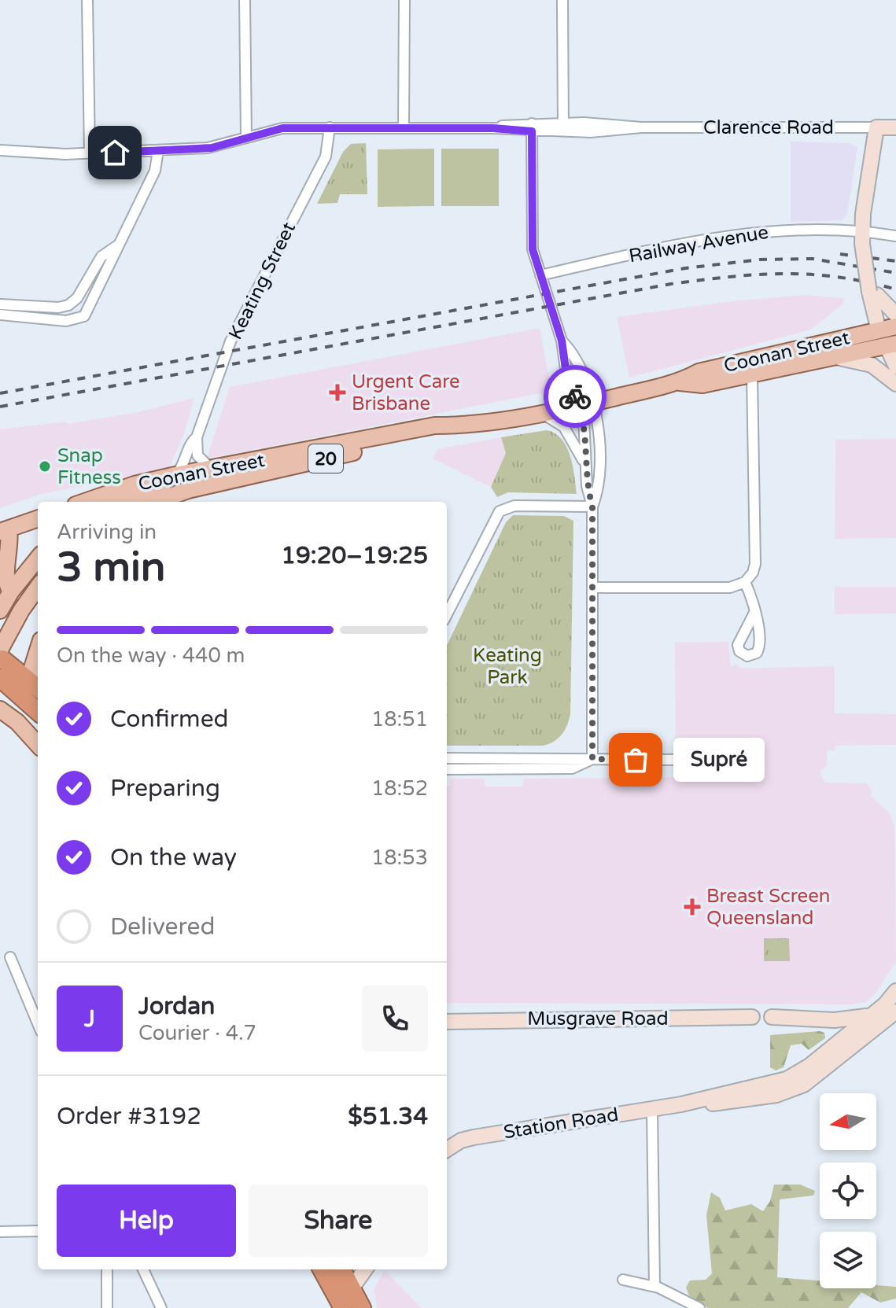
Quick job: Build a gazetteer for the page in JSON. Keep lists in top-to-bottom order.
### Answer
{
  "streets": {
    "main road": ["Coonan Street", "20"],
    "street": [
      "Clarence Road",
      "Railway Avenue",
      "Keating Street",
      "Musgrave Road",
      "Station Road"
    ]
  },
  "crossings": [
    ["Clarence Road", "Keating Street"],
    ["Keating Street", "Coonan Street"]
  ],
  "parks": ["Keating Park"],
  "places": {
    "health": ["Urgent Care Brisbane", "Breast Screen Queensland"],
    "other": ["Snap Fitness", "Supré"]
  },
  "north": "left",
  "page": {
    "heading": ["3 min", "Arriving in", "19:20–19:25"],
    "panel": [
      "Jordan",
      "Courier · 4.7",
      "Order #3192",
      "$51.34"
    ],
    "bar": "On the way · 440 m",
    "list": [
      ["Confirmed", "18:51"],
      ["Preparing", "18:52"],
      ["On the way", "18:53"],
      "Delivered"
    ],
    "bubble": "Supré",
    "round": "J",
    "buttons": ["Help", "Share"]
  }
}
